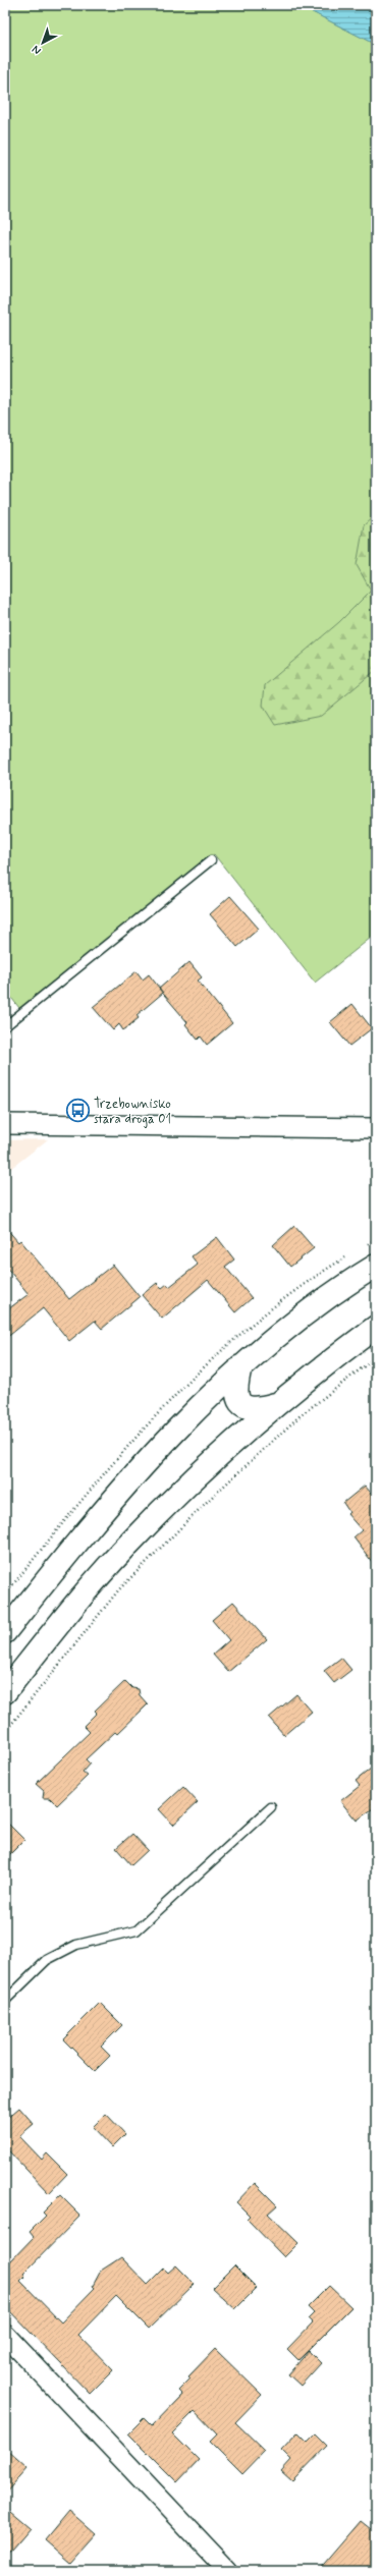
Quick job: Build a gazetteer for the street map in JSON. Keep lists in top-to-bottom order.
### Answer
{
  "places": {
    "bus stop": ["Trzebownisko stara droga 01"]
  },
  "north": "bottom left"
}
